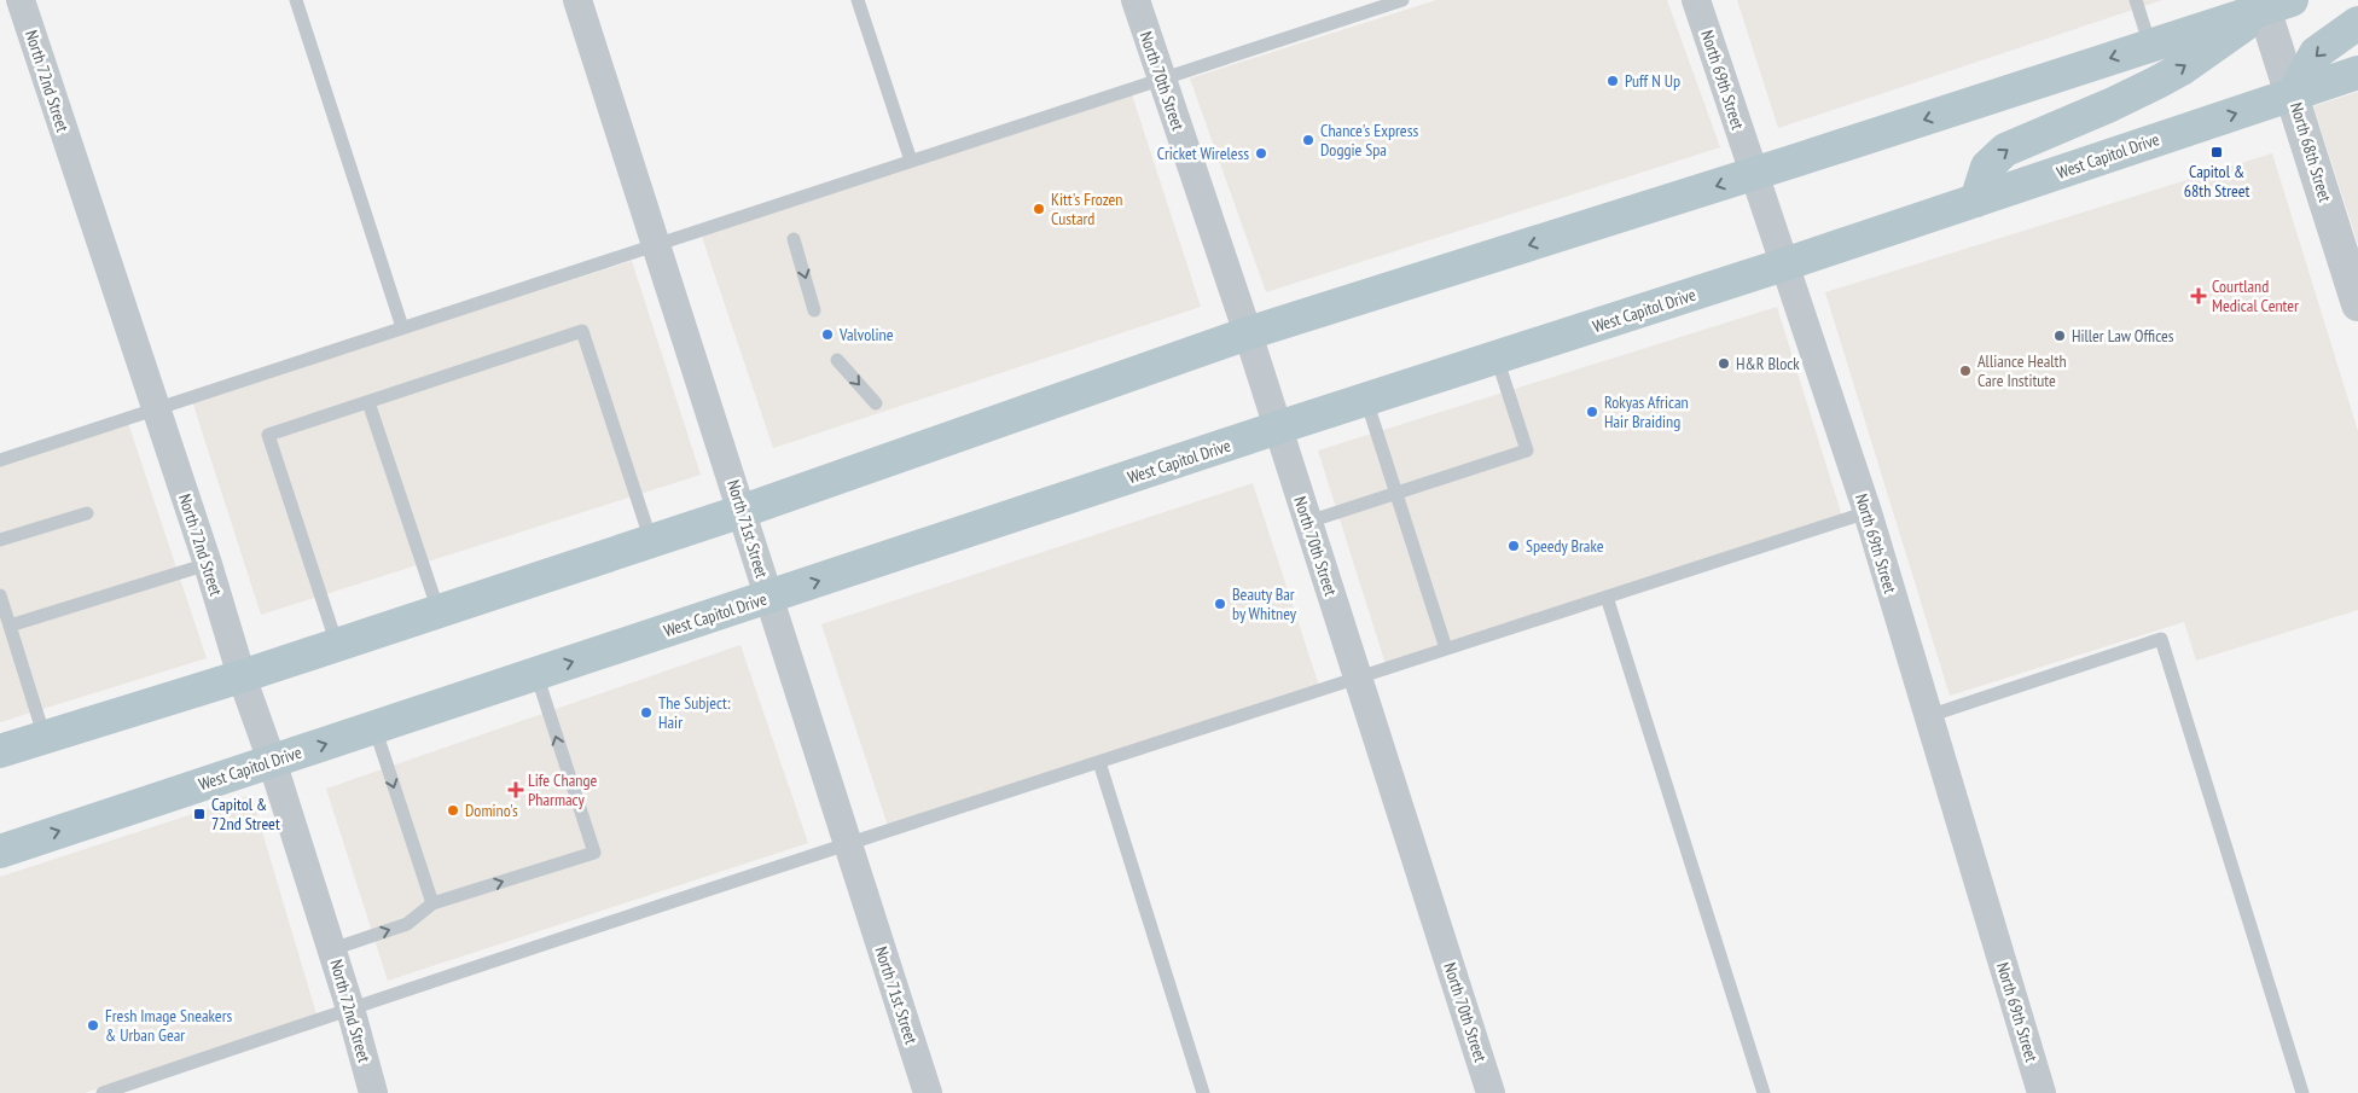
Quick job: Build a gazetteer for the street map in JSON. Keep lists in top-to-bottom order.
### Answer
{
  "streets": {
    "main road": ["West Capitol Drive"],
    "street": [
      "North 69th Street",
      "North 72nd Street",
      "North 70th Street",
      "North 68th Street",
      "North 71st Street"
    ]
  },
  "crossings": [
    ["North 69th Street", "West Capitol Drive"],
    ["North 72nd Street", "West Capitol Drive"],
    ["North 70th Street", "West Capitol Drive"],
    ["North 68th Street", "West Capitol Drive"],
    ["West Capitol Drive", "North 71st Street"]
  ],
  "places": {
    "other": [
      "Puff N Up",
      "Chance's Express Doggie Spa",
      "Cricket Wireless",
      "Kitt's Frozen Custard",
      "Valvoline",
      "Hiller Law Offices",
      "H&R Block",
      "Alliance Health Care Institute",
      "Rokyas African Hair Braiding",
      "Speedy Brake",
      "Beauty Bar by Whitney",
      "The Subject: Hair",
      "Domino's",
      "Fresh Image Sneakers & Urban Gear"
    ],
    "transit": ["Capitol & 68th Street", "Capitol & 72nd Street"],
    "health": ["Courtland Medical Center", "Life Change Pharmacy"]
  }
}
